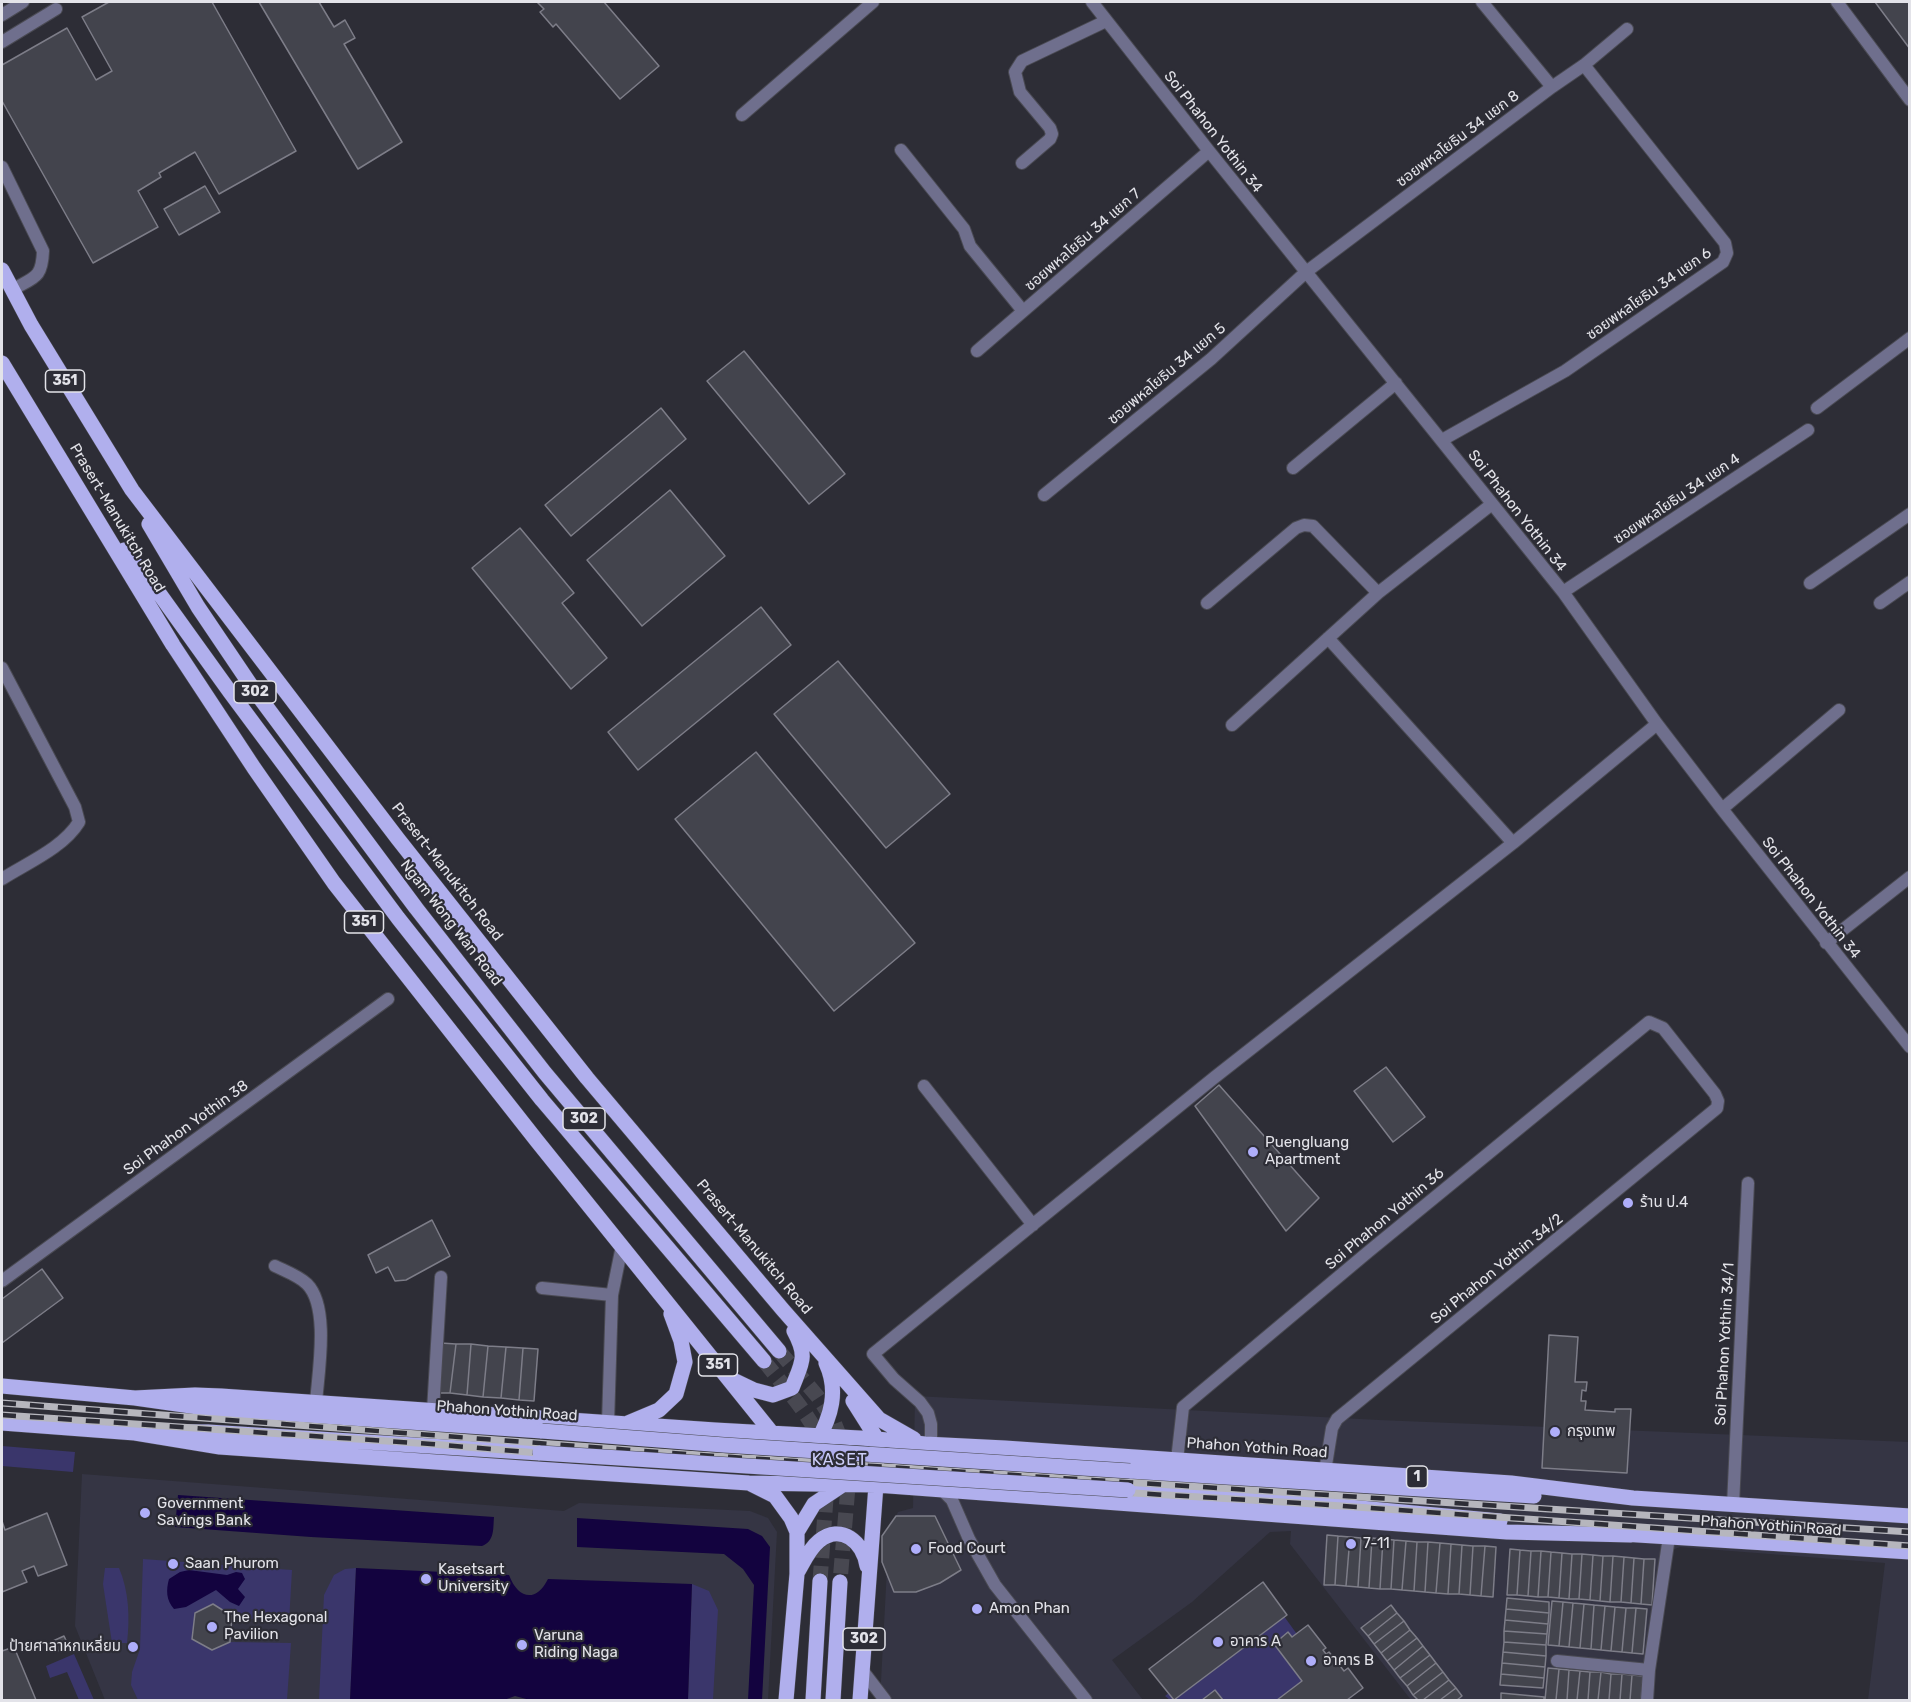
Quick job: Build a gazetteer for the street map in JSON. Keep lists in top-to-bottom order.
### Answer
{
  "streets": {
    "main road": [
      "351",
      "Prasert-Manukitch Road",
      "302",
      "Ngam Wong Wan Road",
      "Phahon Yothin Road",
      "1"
    ],
    "street": [
      "Soi Phahon Yothin 34",
      "ซอยพหลโยธิน 34 แยก 8",
      "ซอยพหลโยธิน 34 แยก 7",
      "ซอยพหลโยธิน 34 แยก 6",
      "ซอยพหลโยธิน 34 แยก 5",
      "ซอยพหลโยธิน 34 แยก 4",
      "Soi Phahon Yothin 38",
      "Soi Phahon Yothin 36",
      "Soi Phahon Yothin 34/2",
      "Soi Phahon Yothin 34/1"
    ]
  },
  "crossings": [
    ["Soi Phahon Yothin 34", "ซอยพหลโยธิน 34 แยก 8"],
    ["Soi Phahon Yothin 34", "ซอยพหลโยธิน 34 แยก 7"],
    ["Soi Phahon Yothin 34", "ซอยพหลโยธิน 34 แยก 6"],
    ["Soi Phahon Yothin 34", "ซอยพหลโยธิน 34 แยก 5"],
    ["Soi Phahon Yothin 34", "ซอยพหลโยธิน 34 แยก 4"],
    ["ซอยพหลโยธิน 34 แยก 8", "ซอยพหลโยธิน 34 แยก 6"],
    ["ซอยพหลโยธิน 34 แยก 8", "ซอยพหลโยธิน 34 แยก 5"],
    ["Prasert-Manukitch Road", "302"],
    ["Prasert-Manukitch Road", "Ngam Wong Wan Road"],
    ["Prasert-Manukitch Road", "Phahon Yothin Road"],
    ["302", "Phahon Yothin Road"],
    ["Soi Phahon Yothin 36", "Soi Phahon Yothin 34/2"],
    ["Soi Phahon Yothin 36", "Phahon Yothin Road"],
    ["Soi Phahon Yothin 34/2", "Phahon Yothin Road"],
    ["Soi Phahon Yothin 34/1", "Phahon Yothin Road"]
  ],
  "districts": ["KASET"],
  "places": [
    "Puengluang Apartment",
    "ร้าน ป.4",
    "กรุงเทพ",
    "Government Savings Bank",
    "7-11",
    "Food Court",
    "Saan Phurom",
    "Kasetsart University",
    "Amon Phan",
    "The Hexagonal Pavilion",
    "อาคาร A",
    "Varuna Riding Naga",
    "ป้ายศาลาหกเหลี่ยม",
    "อาคาร B"
  ]
}
